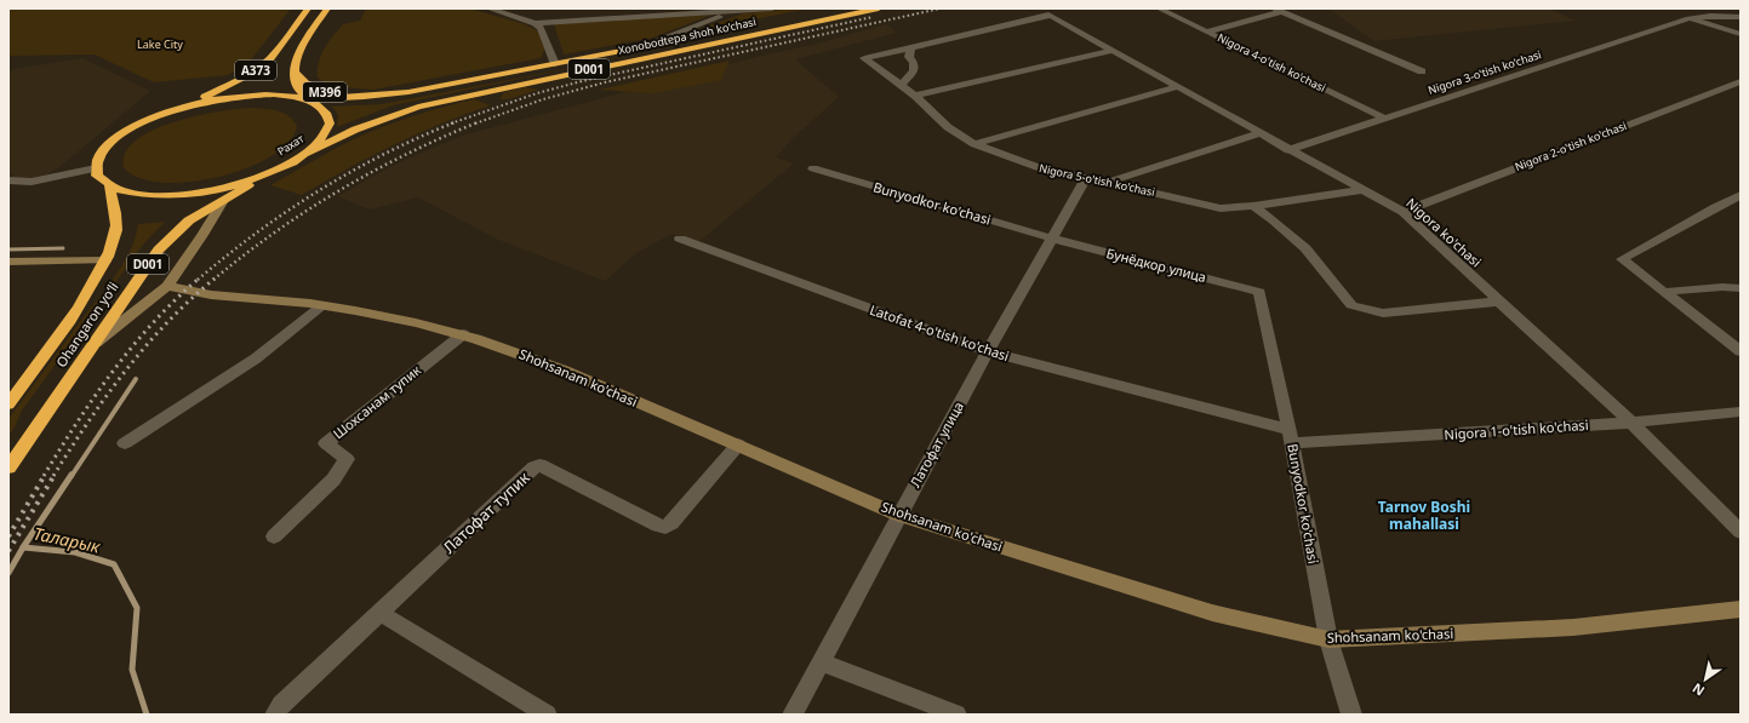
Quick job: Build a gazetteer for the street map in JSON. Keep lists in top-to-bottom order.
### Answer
{
  "streets": {
    "highway": [
      "Xonobodtepa shoh ko'chasi",
      "D001",
      "A373",
      "M39б",
      "Рахат",
      "Ohangaron yoʻli"
    ],
    "street": [
      "Nigora 4-o'tish ko'chasi",
      "Nigora 3-o'tish ko'chasi",
      "Nigora 2-o'tish ko'chasi",
      "Nigora 5-o'tish ko'chasi",
      "Bunyodkor ko'chasi",
      "Nigora ko'chasi",
      "Бунёдкор улица",
      "Latofat 4-o'tish ko'chasi",
      "Shohsanam ko'chasi",
      "Шохсанам тупик",
      "Nigora 1-o'tish ko'chasi",
      "Латофат улица",
      "Латофат тупик"
    ]
  },
  "crossings": [
    ["Xonobodtepa shoh ko'chasi", "D001"],
    ["Xonobodtepa shoh ko'chasi", "A373"],
    ["Xonobodtepa shoh ko'chasi", "M39б"],
    ["Xonobodtepa shoh ko'chasi", "Рахат"],
    ["Nigora 4-o'tish ko'chasi", "Nigora 3-o'tish ko'chasi"],
    ["D001", "A373"],
    ["D001", "Рахат"],
    ["D001", "Ohangaron yoʻli"],
    ["A373", "M39б"],
    ["A373", "Рахат"],
    ["Nigora 3-o'tish ko'chasi", "Nigora ko'chasi"],
    ["Рахат", "Ohangaron yoʻli"],
    ["Nigora 2-o'tish ko'chasi", "Nigora ko'chasi"],
    ["Nigora 5-o'tish ko'chasi", "Nigora ko'chasi"],
    ["Nigora 5-o'tish ko'chasi", "Латофат улица"],
    ["Bunyodkor ko'chasi", "Бунёдкор улица"],
    ["Bunyodkor ko'chasi", "Latofat 4-o'tish ko'chasi"],
    ["Bunyodkor ko'chasi", "Shohsanam ko'chasi"],
    ["Bunyodkor ko'chasi", "Nigora 1-o'tish ko'chasi"],
    ["Bunyodkor ko'chasi", "Латофат улица"],
    ["Nigora ko'chasi", "Nigora 1-o'tish ko'chasi"],
    ["Бунёдкор улица", "Латофат улица"],
    ["Latofat 4-o'tish ko'chasi", "Nigora 1-o'tish ko'chasi"],
    ["Latofat 4-o'tish ko'chasi", "Латофат улица"],
    ["Shohsanam ko'chasi", "Шохсанам тупик"],
    ["Shohsanam ko'chasi", "Латофат улица"],
    ["Shohsanam ko'chasi", "Латофат тупик"]
  ],
  "districts": ["Tarnov Boshi mahallasi"],
  "water": ["Таларык"],
  "parks": ["Lake City"],
  "north": "bottom left"
}
